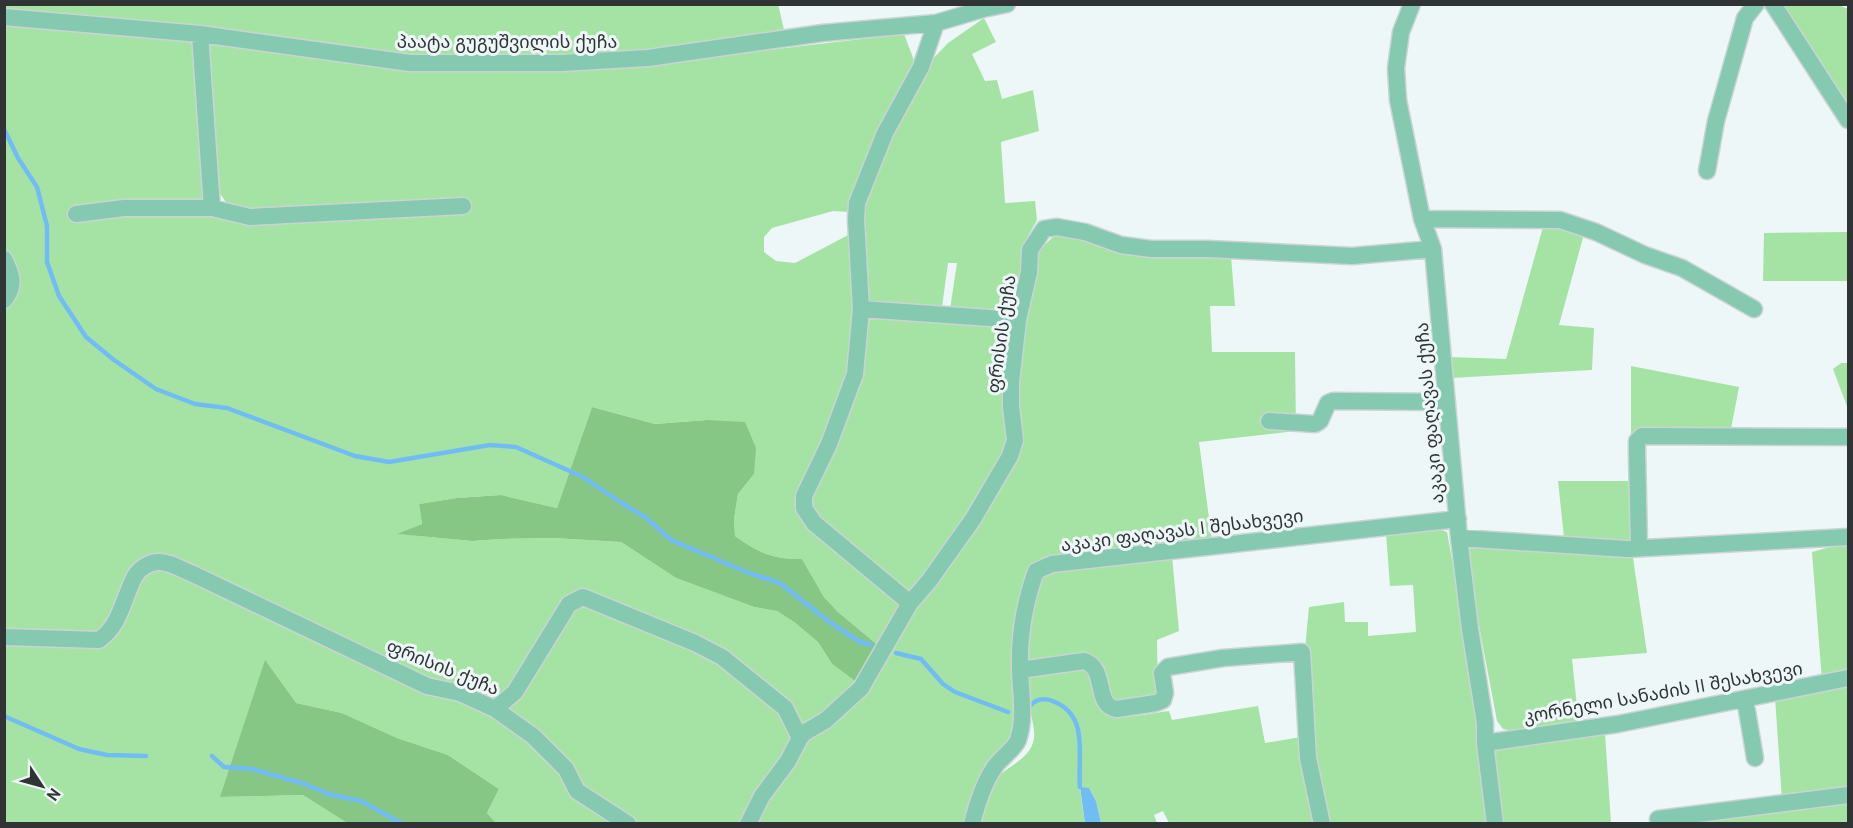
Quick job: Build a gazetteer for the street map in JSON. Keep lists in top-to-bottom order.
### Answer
{
  "streets": {
    "street": [
      "პაატა გუგუშვილის ქუჩა",
      "ფრისის ქუჩა",
      "აკაკი ფაღავას ქუჩა",
      "აკაკი ფაღავას I შესახვევი",
      "კორნელი სანაძის II შესახვევი"
    ]
  },
  "crossings": [
    ["ფრისის ქუჩა", "აკაკი ფაღავას ქუჩა"],
    ["აკაკი ფაღავას ქუჩა", "აკაკი ფაღავას I შესახვევი"],
    ["აკაკი ფაღავას ქუჩა", "კორნელი სანაძის II შესახვევი"]
  ],
  "north": "bottom right"
}
